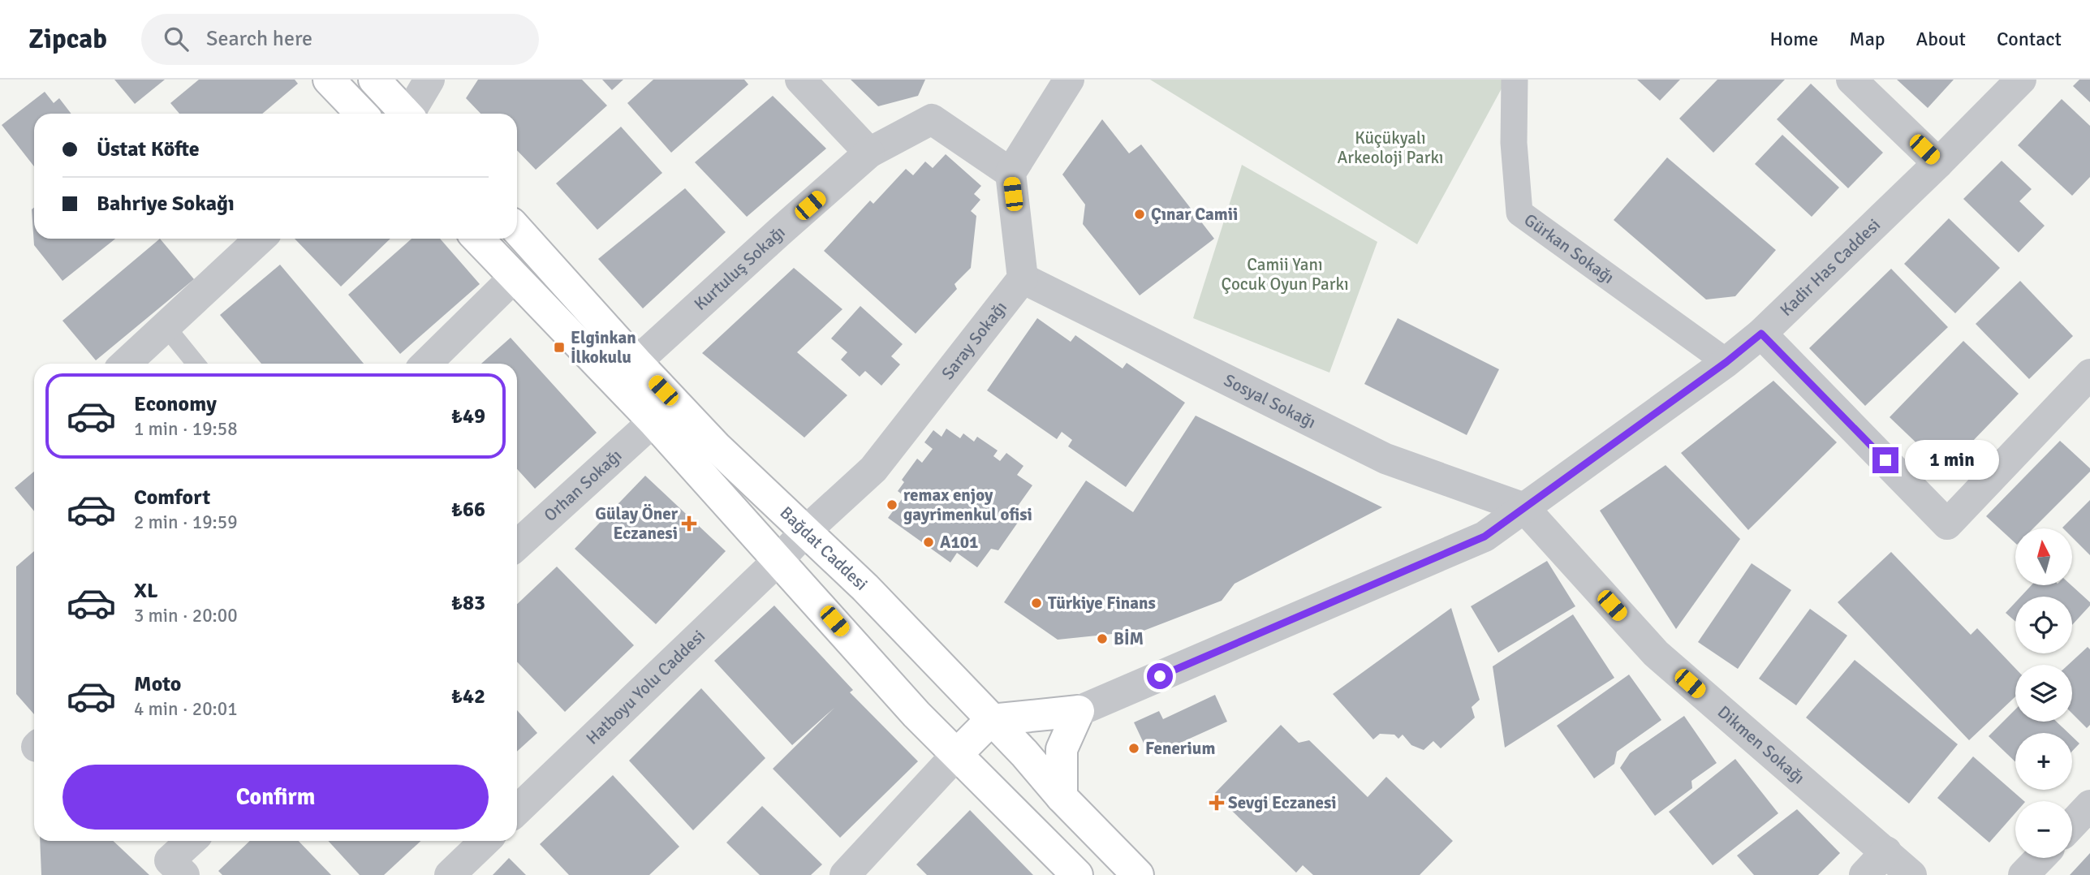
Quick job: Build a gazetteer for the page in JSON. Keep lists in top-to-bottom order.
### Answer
{
  "streets": {
    "main road": ["Bağdat Caddesi"],
    "street": [
      "Gürkan Sokağı",
      "Kadir Has Caddesi",
      "Kurtuluş Sokağı",
      "Saray Sokağı",
      "Sosyal Sokağı",
      "Orhan Sokağı",
      "Hatboyu Yolu Caddesi",
      "Dikmen Sokağı"
    ]
  },
  "crossings": [
    ["Gürkan Sokağı", "Kadir Has Caddesi"],
    ["Kadir Has Caddesi", "Sosyal Sokağı"],
    ["Kadir Has Caddesi", "Dikmen Sokağı"],
    ["Kurtuluş Sokağı", "Bağdat Caddesi"],
    ["Saray Sokağı", "Sosyal Sokağı"],
    ["Saray Sokağı", "Bağdat Caddesi"],
    ["Saray Sokağı", "Hatboyu Yolu Caddesi"],
    ["Sosyal Sokağı", "Dikmen Sokağı"]
  ],
  "parks": ["Küçükyalı Arkeoloji Parkı", "Camii Yanı Çocuk Oyun Parkı"],
  "places": {
    "other": [
      "Çınar Camii",
      "remax enjoy gayrimenkul ofisi",
      "A101",
      "Türkiye Finans",
      "BİM",
      "Fenerium"
    ],
    "transit": ["Elginkan İlkokulu"],
    "health": ["Gülay Öner Eczanesi", "Sevgi Eczanesi"]
  },
  "north": "top",
  "page": {
    "header": "Zipcab",
    "search": "Search here",
    "nav": [
      "Home",
      "Map",
      "About",
      "Contact"
    ],
    "banner": ["Üstat Köfte", "Bahriye Sokağı"],
    "list": [
      {
        "name": "Economy",
        "note": "1 min · 19:58",
        "value": "₺49"
      },
      {
        "name": "Comfort",
        "note": "2 min · 19:59",
        "value": "₺66"
      },
      {
        "name": "XL",
        "note": "3 min · 20:00",
        "value": "₺83"
      },
      {
        "name": "Moto",
        "note": "4 min · 20:01",
        "value": "₺42"
      }
    ],
    "bubble": "1 min",
    "map_buttons": ["+", "−"],
    "buttons": "Confirm"
  }
}
